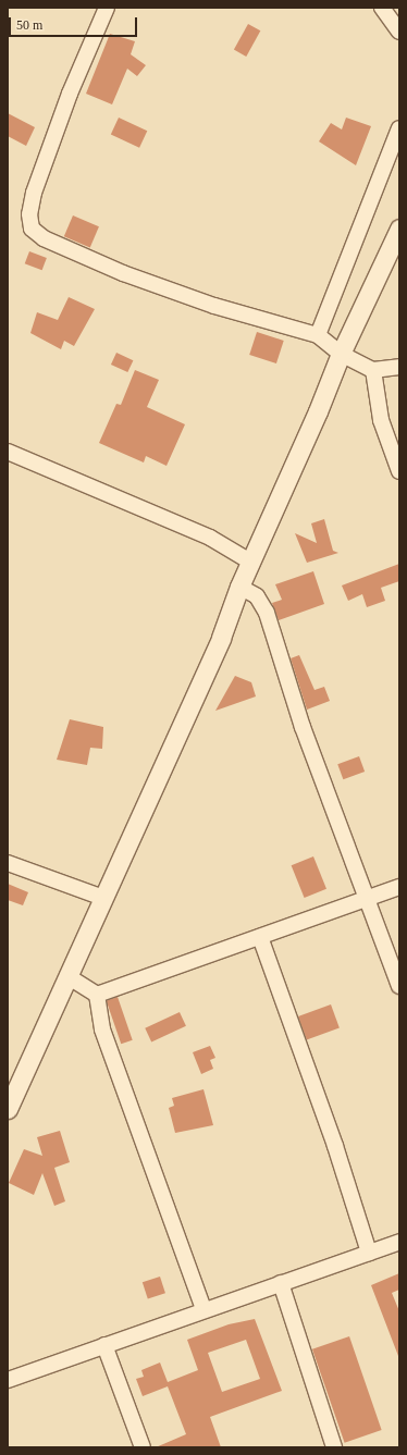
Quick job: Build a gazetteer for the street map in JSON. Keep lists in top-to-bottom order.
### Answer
{
  "scale_bar": "50 m"
}
